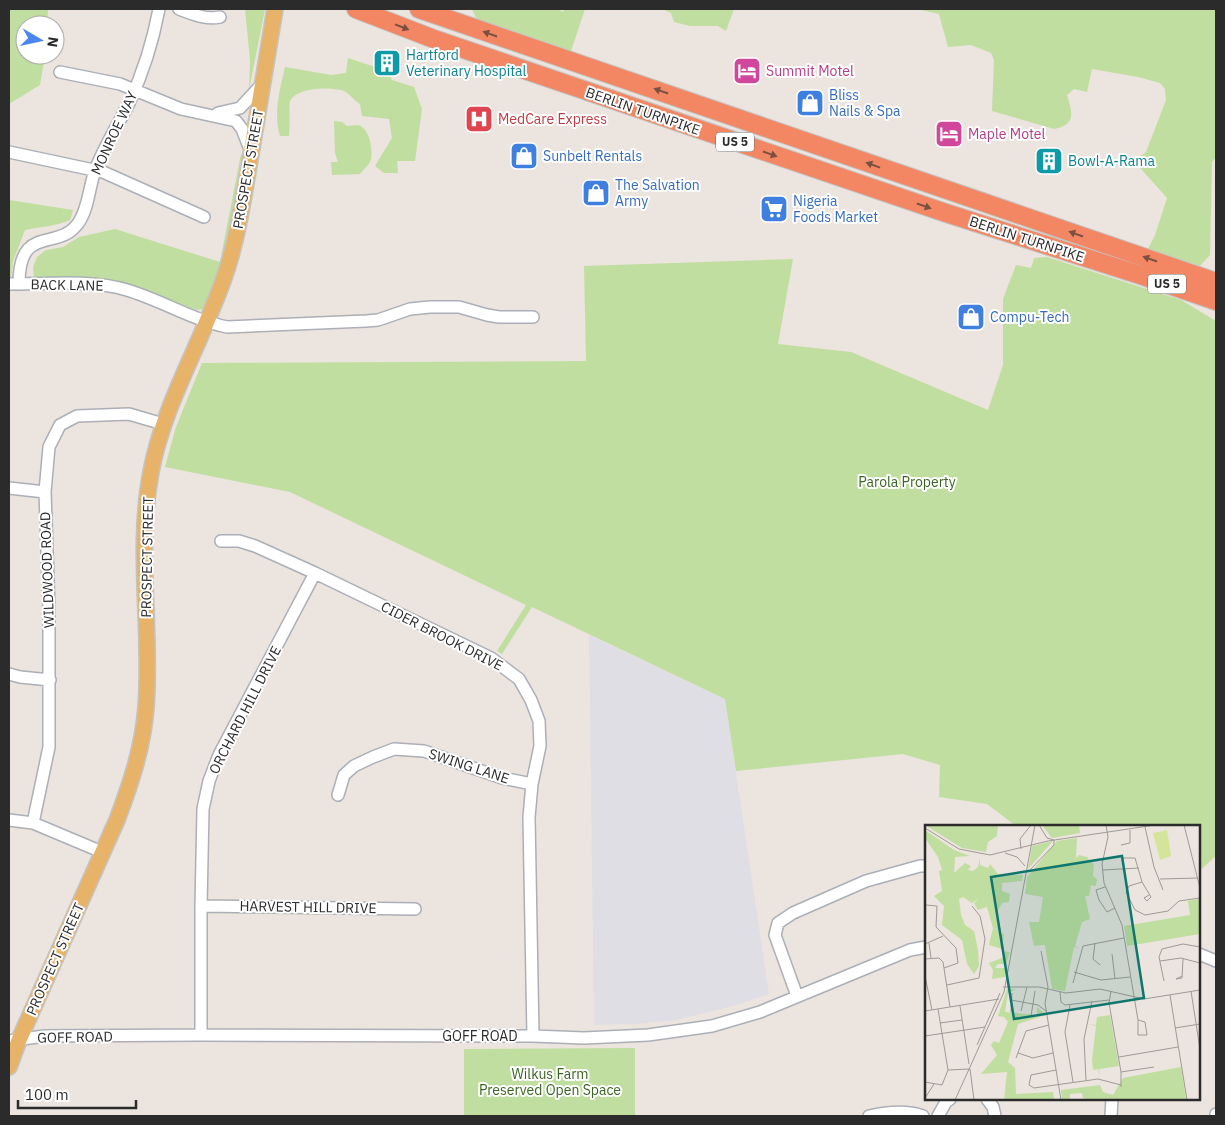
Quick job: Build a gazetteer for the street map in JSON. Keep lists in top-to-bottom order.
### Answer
{
  "streets": {
    "highway": ["BERLIN TURNPIKE", "US 5"],
    "main road": ["PROSPECT STREET"],
    "street": [
      "MONROE WAY",
      "BACK LANE",
      "WILDWOOD ROAD",
      "CIDER BROOK DRIVE",
      "ORCHARD HILL DRIVE",
      "SWING LANE",
      "HARVEST HILL DRIVE",
      "GOFF ROAD"
    ]
  },
  "crossings": [
    ["MONROE WAY", "BACK LANE"],
    ["PROSPECT STREET", "BACK LANE"],
    ["PROSPECT STREET", "WILDWOOD ROAD"],
    ["PROSPECT STREET", "GOFF ROAD"],
    ["CIDER BROOK DRIVE", "ORCHARD HILL DRIVE"],
    ["CIDER BROOK DRIVE", "SWING LANE"],
    ["CIDER BROOK DRIVE", "GOFF ROAD"],
    ["ORCHARD HILL DRIVE", "HARVEST HILL DRIVE"],
    ["ORCHARD HILL DRIVE", "GOFF ROAD"]
  ],
  "parks": ["Parola Property", "Wilkus Farm Preserved Open Space"],
  "places": {
    "building": ["Hartford Veterinary Hospital", "Bowl-A-Rama"],
    "hotel": ["Summit Motel", "Maple Motel"],
    "shop": [
      "Bliss Nails & Spa",
      "Sunbelt Rentals",
      "The Salvation Army",
      "Compu-Tech"
    ],
    "hospital": ["MedCare Express"],
    "supermarket": ["Nigeria Foods Market"]
  },
  "scale_bar": "100 m",
  "north": "right"
}
